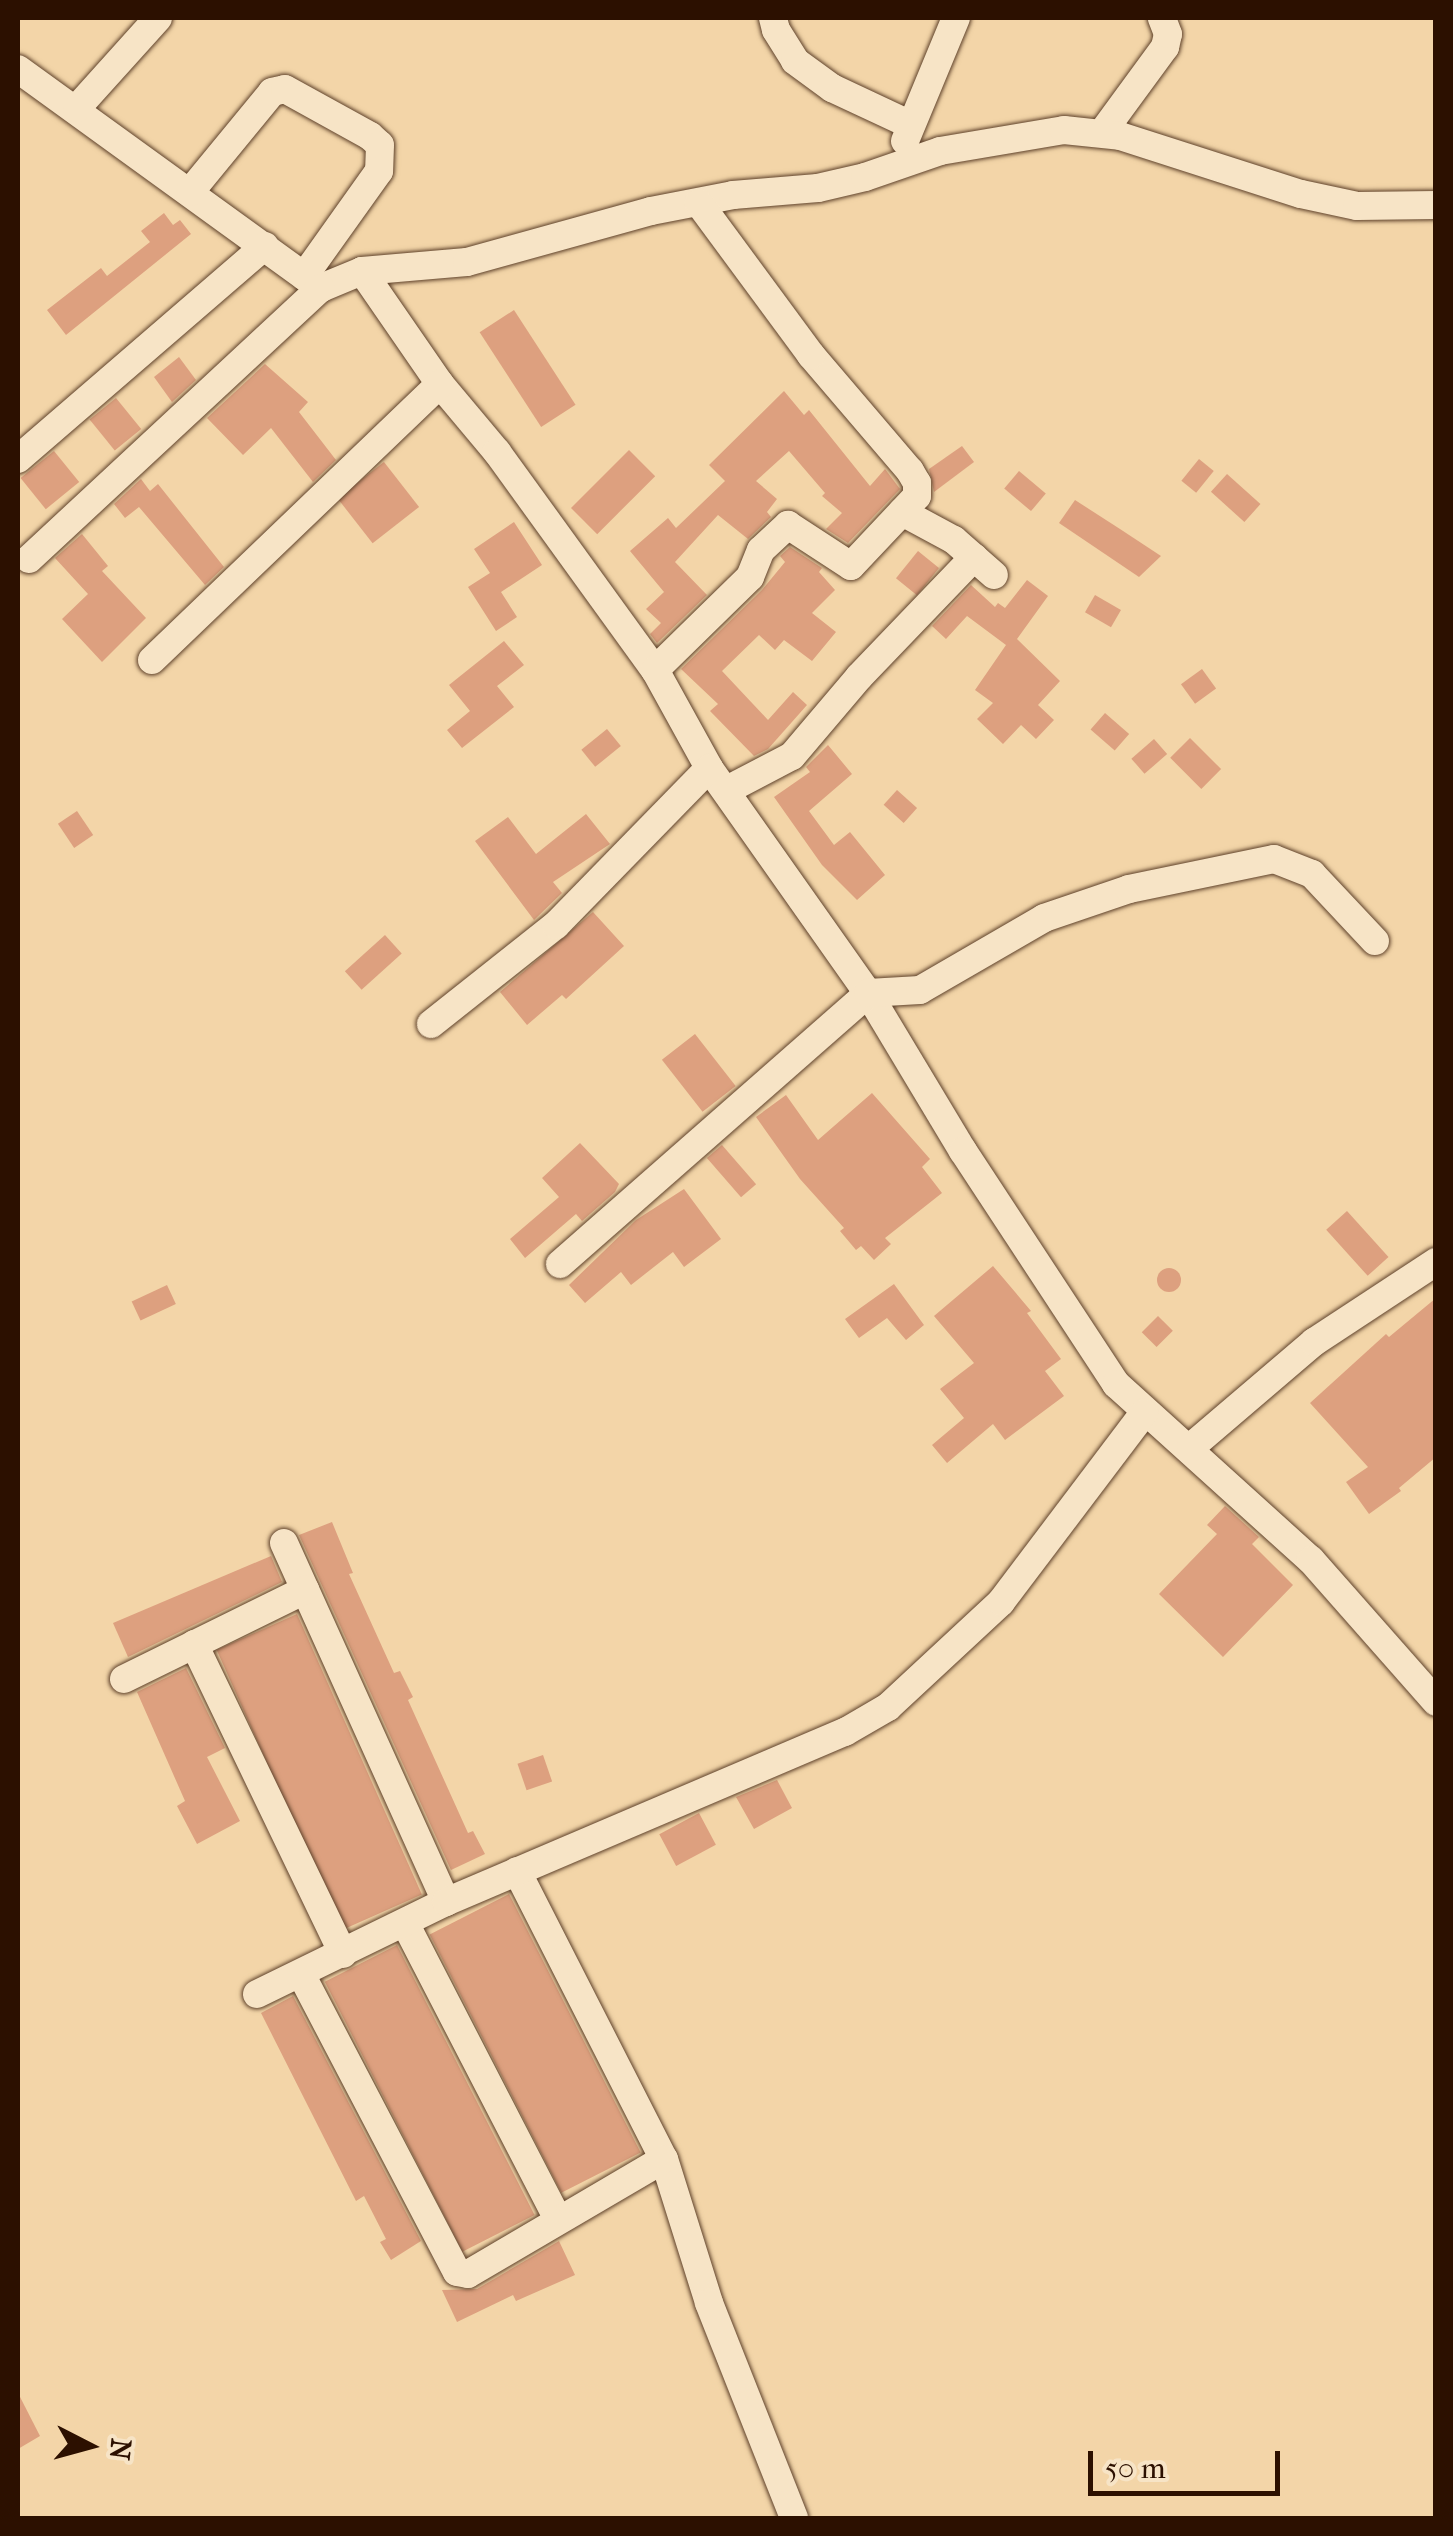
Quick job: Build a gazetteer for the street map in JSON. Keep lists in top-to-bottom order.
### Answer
{
  "scale_bar": "50 m",
  "north": "right"
}
